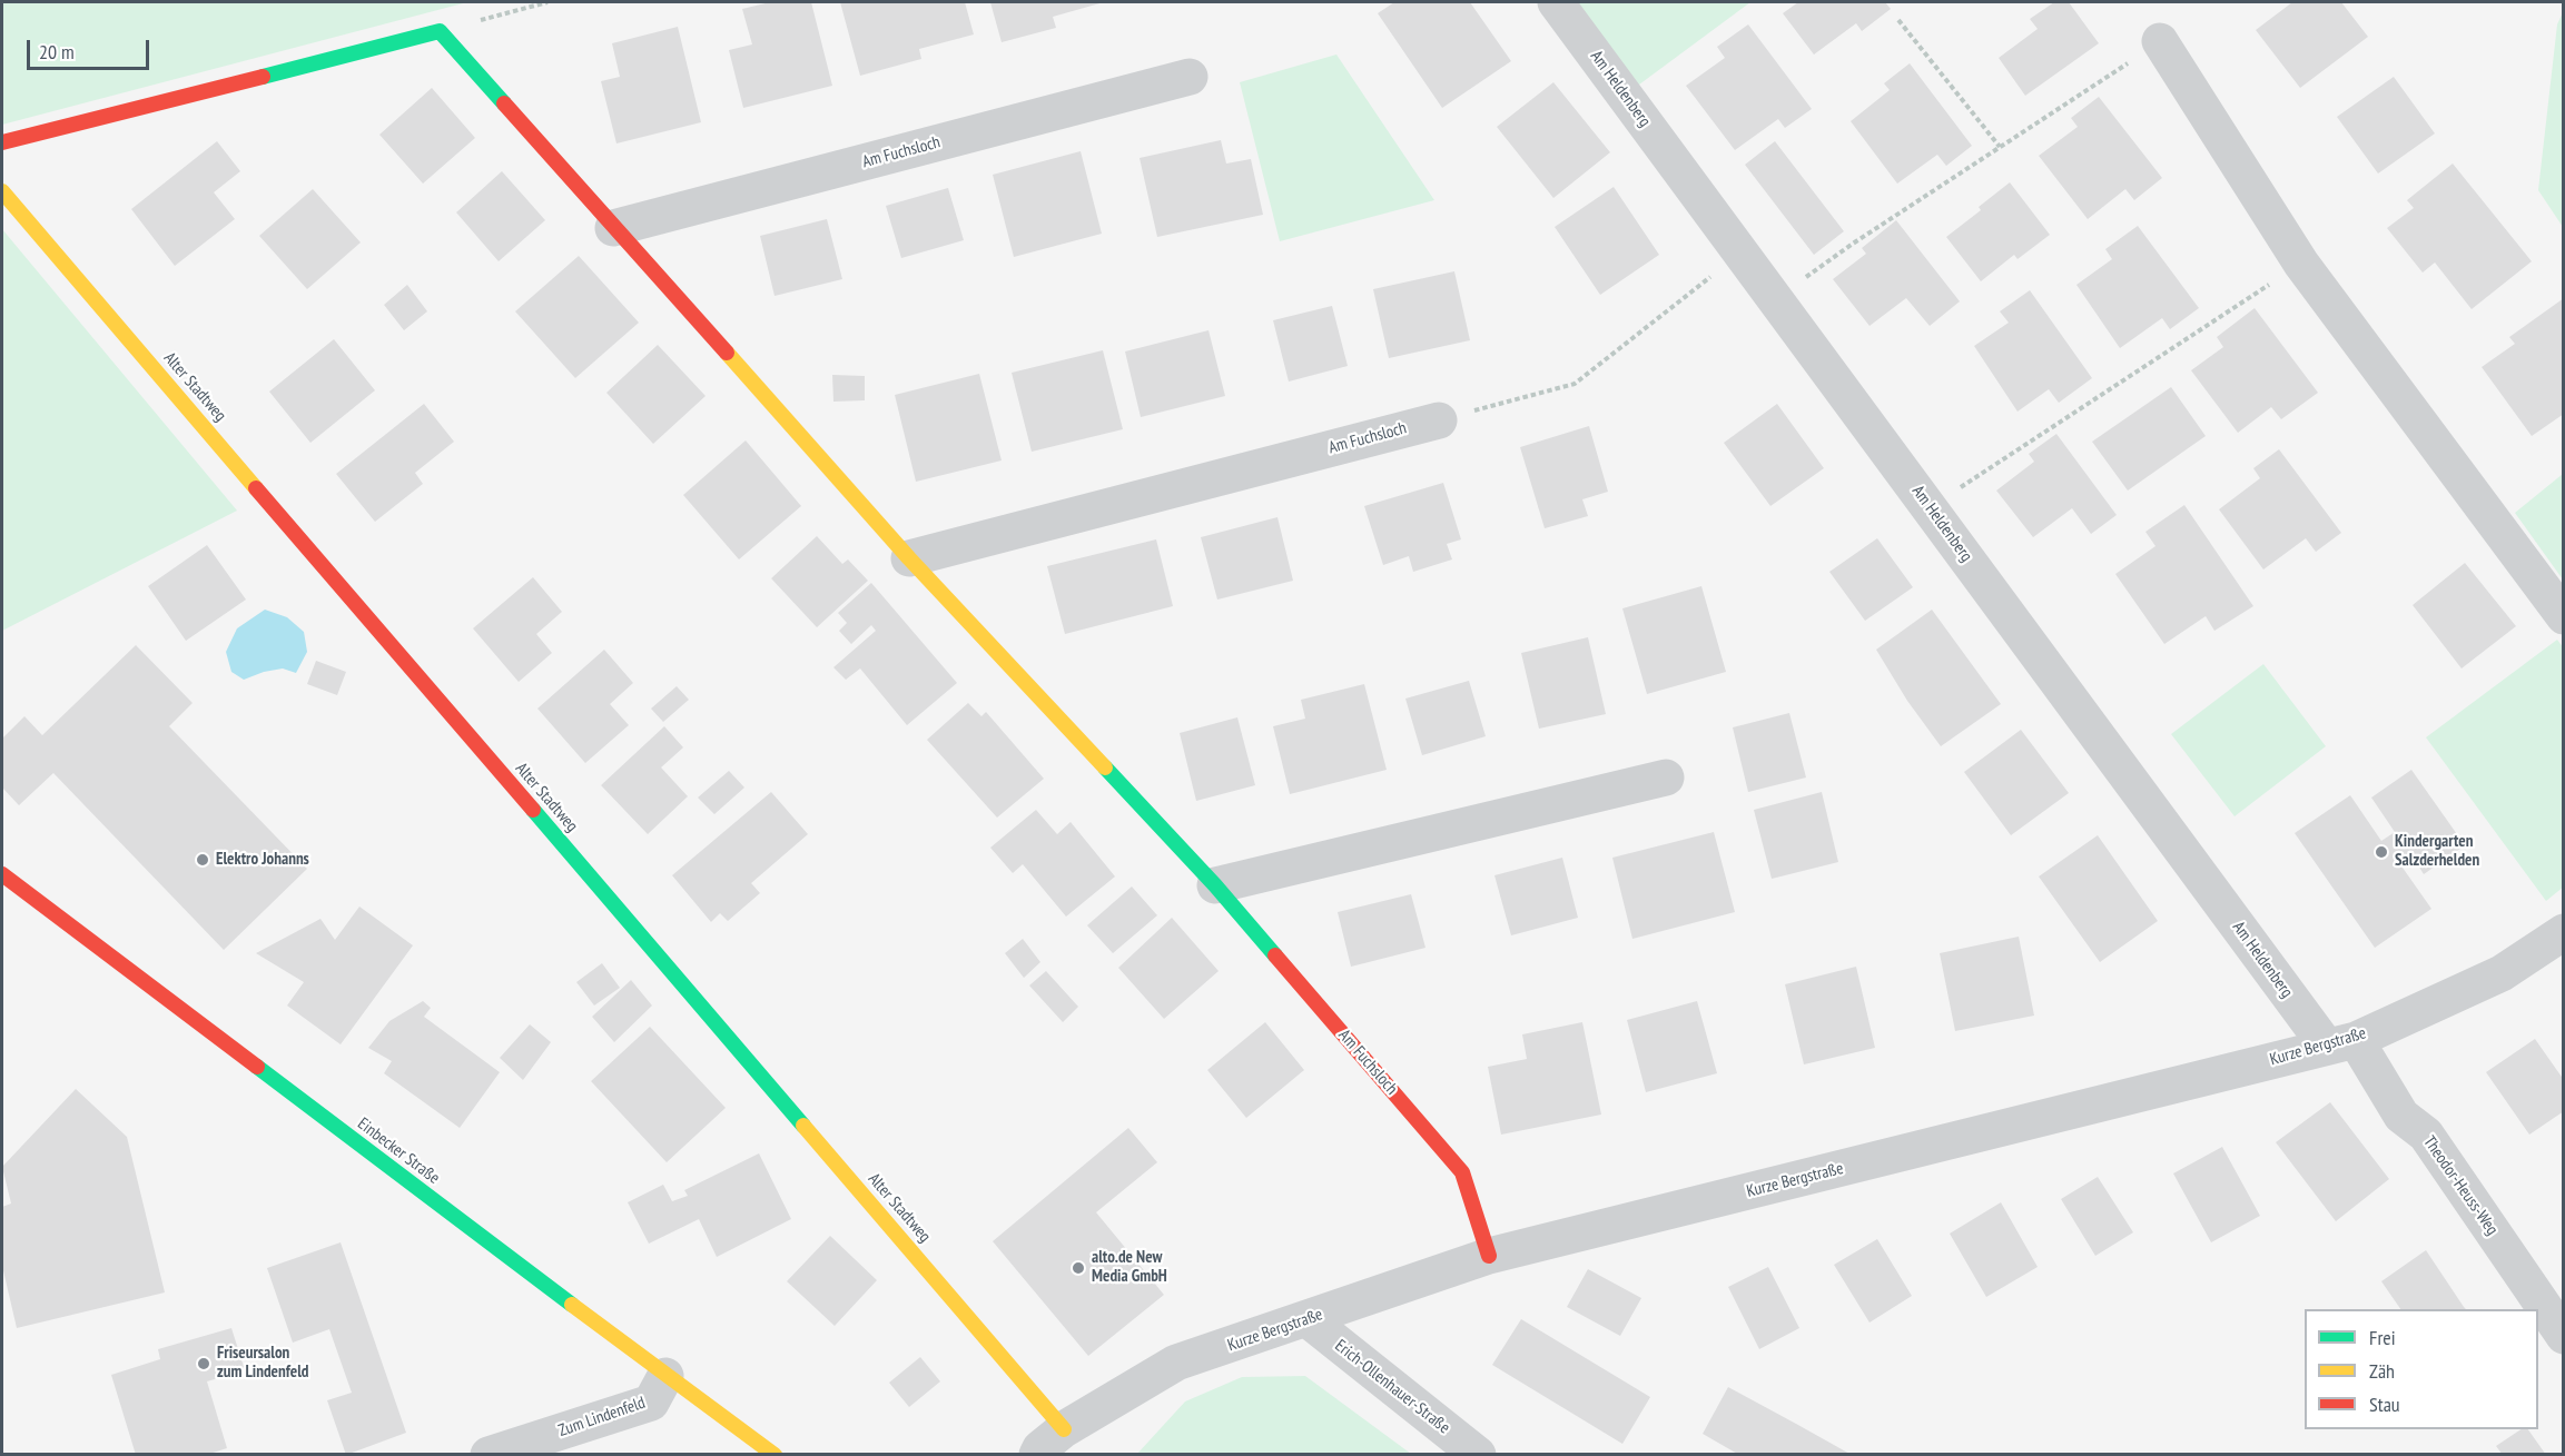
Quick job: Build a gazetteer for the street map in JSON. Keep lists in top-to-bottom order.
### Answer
{
  "streets": {
    "street": [
      "Am Heldenberg",
      "Am Fuchsloch",
      "Alter Stadtweg",
      "Kurze Bergstraße",
      "Einbecker Straße",
      "Theodor-Heuss-Weg",
      "Erich-Ollenhauer-Straße",
      "Zum Lindenfeld"
    ]
  },
  "crossings": [
    ["Am Heldenberg", "Kurze Bergstraße"],
    ["Am Heldenberg", "Theodor-Heuss-Weg"],
    ["Am Fuchsloch", "Kurze Bergstraße"],
    ["Alter Stadtweg", "Kurze Bergstraße"],
    ["Kurze Bergstraße", "Theodor-Heuss-Weg"],
    ["Kurze Bergstraße", "Erich-Ollenhauer-Straße"],
    ["Einbecker Straße", "Zum Lindenfeld"]
  ],
  "places": [
    "Kindergarten Salzderhelden",
    "Elektro Johanns",
    "alto.de New Media GmbH",
    "Friseursalon zum Lindenfeld"
  ],
  "legend": ["Frei", "Zäh", "Stau"],
  "scale_bar": "20 m"
}
